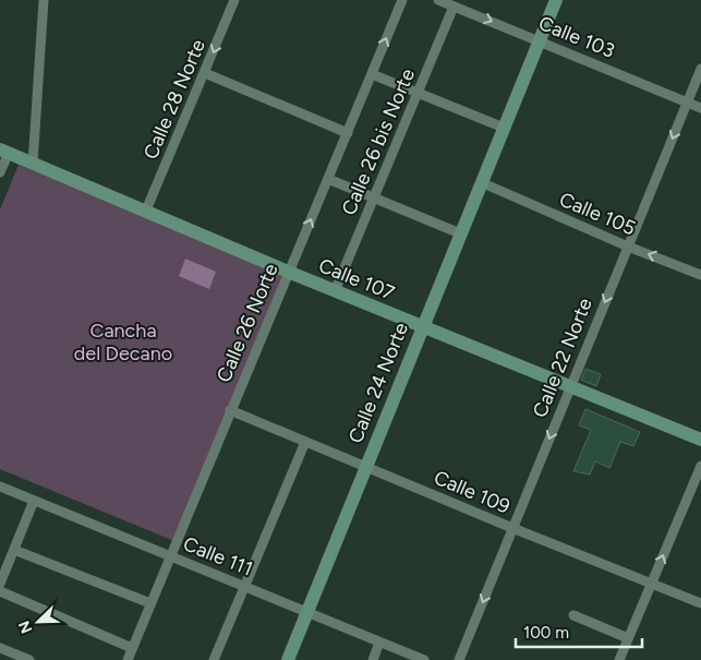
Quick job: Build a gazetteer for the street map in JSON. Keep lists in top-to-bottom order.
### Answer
{
  "streets": {
    "street": [
      "Calle 103",
      "Calle 28 Norte",
      "Calle 26 bis Norte",
      "Calle 105",
      "Calle 107",
      "Calle 26 Norte",
      "Calle 22 Norte",
      "Calle 24 Norte",
      "Calle 109",
      "Calle 111"
    ]
  },
  "crossings": [
    ["Calle 103", "Calle 26 bis Norte"],
    ["Calle 103", "Calle 22 Norte"],
    ["Calle 103", "Calle 24 Norte"],
    ["Calle 28 Norte", "Calle 107"],
    ["Calle 26 bis Norte", "Calle 107"],
    ["Calle 105", "Calle 22 Norte"],
    ["Calle 105", "Calle 24 Norte"],
    ["Calle 107", "Calle 26 Norte"],
    ["Calle 107", "Calle 22 Norte"],
    ["Calle 107", "Calle 24 Norte"],
    ["Calle 26 Norte", "Calle 109"],
    ["Calle 26 Norte", "Calle 111"],
    ["Calle 22 Norte", "Calle 109"],
    ["Calle 24 Norte", "Calle 109"],
    ["Calle 24 Norte", "Calle 111"]
  ],
  "one_way": ["Calle 22 Norte"],
  "parks": ["Cancha del Decano"],
  "scale_bar": "100 m",
  "north": "bottom left"
}
